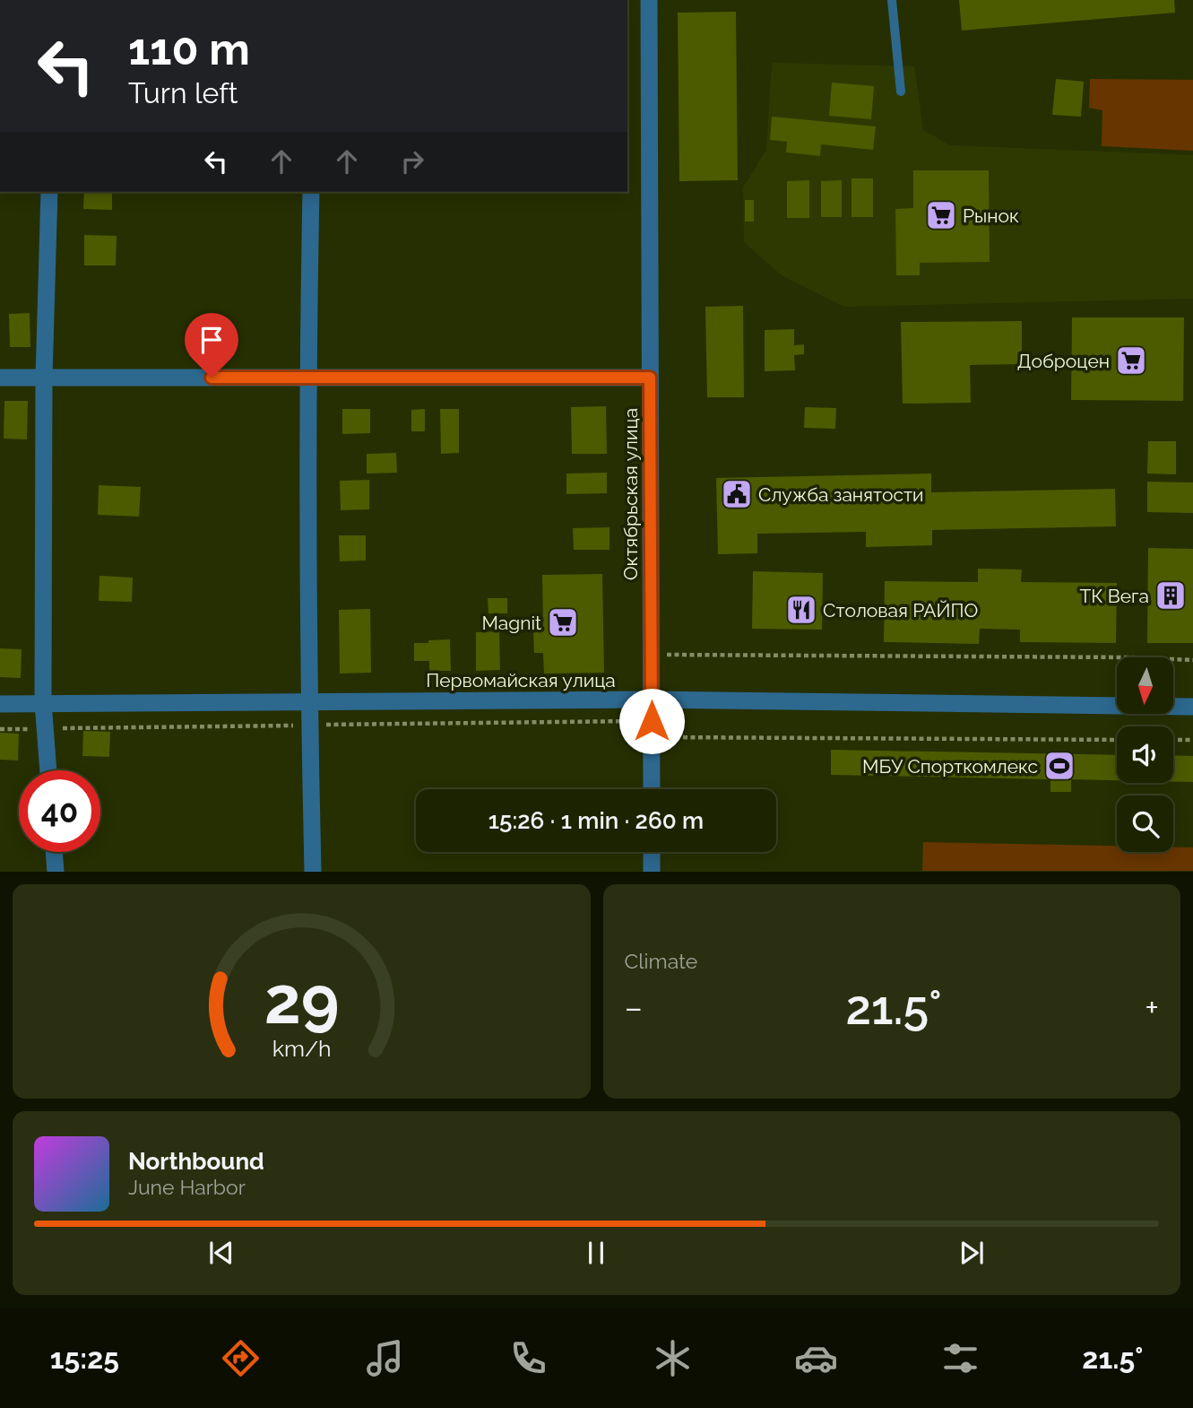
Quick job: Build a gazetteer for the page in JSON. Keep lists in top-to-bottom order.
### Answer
{
  "streets": {
    "street": ["Октябрьская улица", "Первомайская улица"]
  },
  "crossings": [
    ["Октябрьская улица", "Первомайская улица"]
  ],
  "places": {
    "supermarket": ["Рынок", "Доброцен", "Magnit"],
    "public building": ["Служба занятости"],
    "building": ["ТК Вега"],
    "restaurant": ["Столовая РАЙПО"],
    "sports": ["МБУ Спорткомлекс"]
  },
  "north": "bottom",
  "page": {
    "turn": ["110 m", "Turn left"],
    "limit": "40",
    "trip": "15:26 · 1 min · 260 m",
    "tile": "Climate",
    "heat": ["−", "21.5°", "+"],
    "song": ["Northbound", "June Harbor"],
    "tabs": ["15:25", "21.5°"],
    "gauge": ["29", "km/h"]
  }
}
